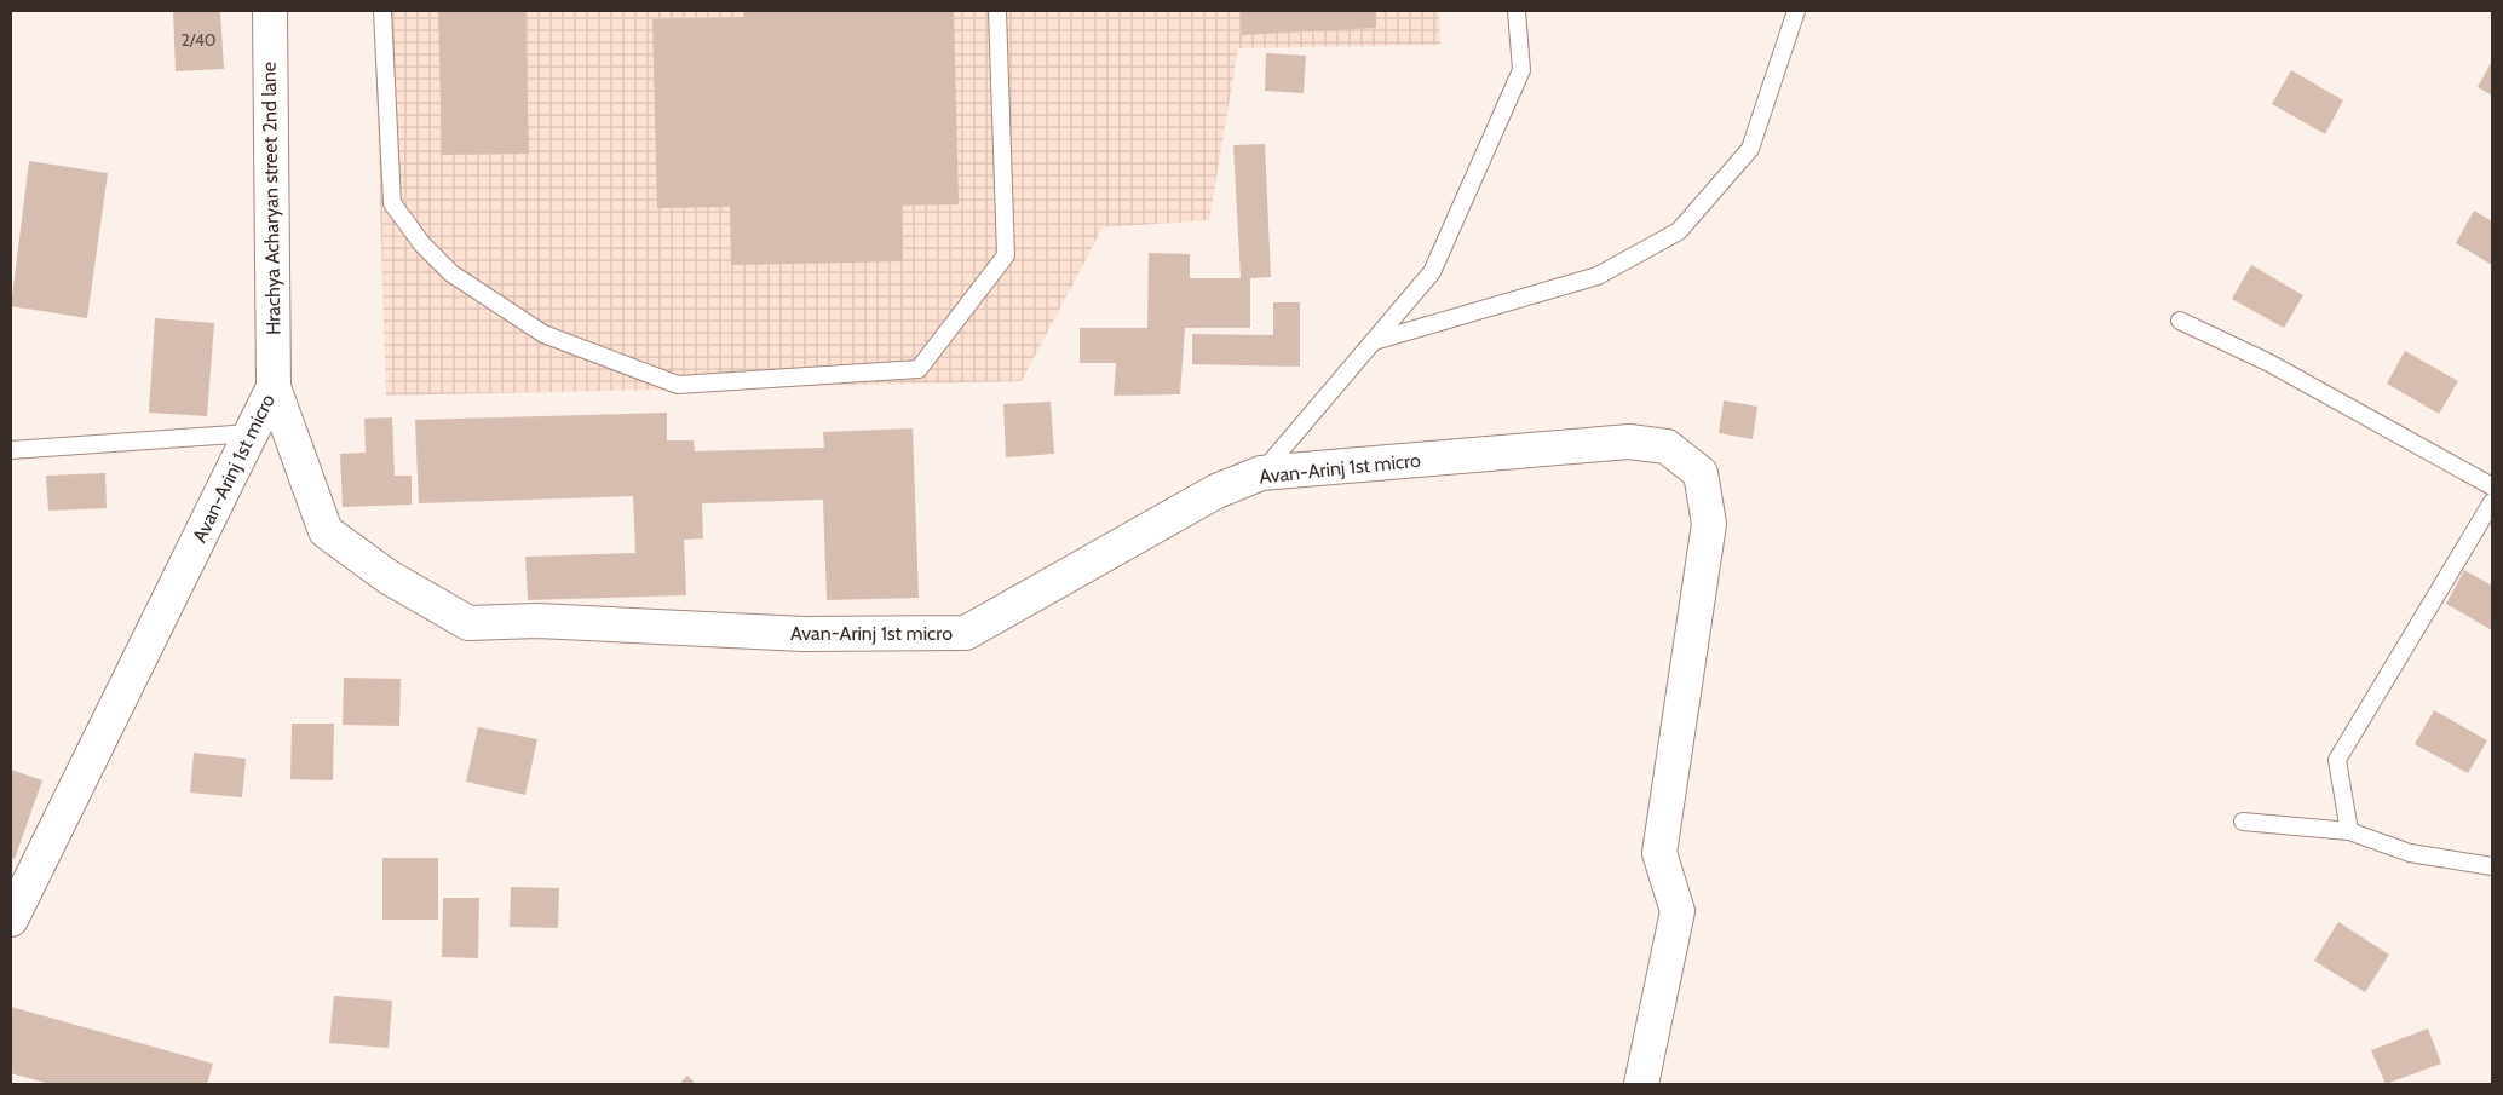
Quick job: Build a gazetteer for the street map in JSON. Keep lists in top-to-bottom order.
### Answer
{
  "streets": {
    "street": ["Hrachya Acharyan street 2nd lane", "Avan-Arinj 1st micro"]
  },
  "crossings": [
    ["Hrachya Acharyan street 2nd lane", "Avan-Arinj 1st micro"]
  ],
  "house_numbers": ["2/40"]
}
